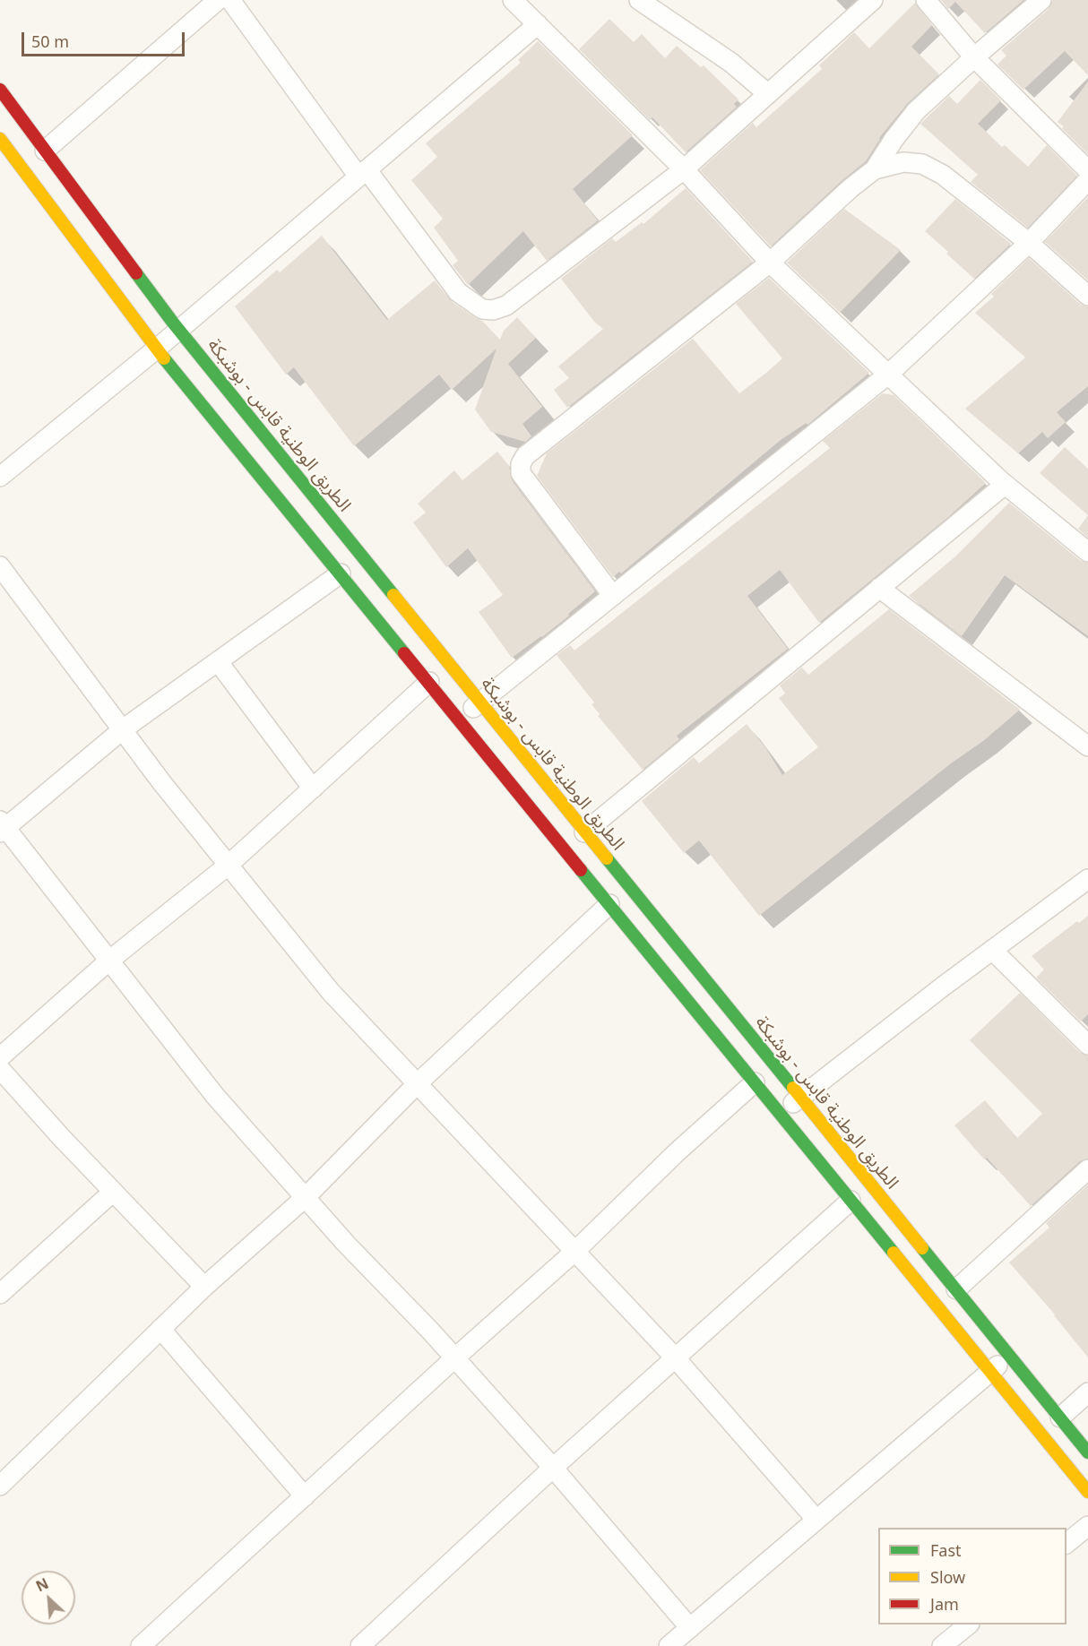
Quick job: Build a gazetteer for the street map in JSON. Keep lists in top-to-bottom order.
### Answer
{
  "streets": {
    "main road": ["الطريق الوطنية قابس - بوشبكة"]
  },
  "legend": ["Fast", "Slow", "Jam"],
  "scale_bar": "50 m",
  "north": "top left"
}
